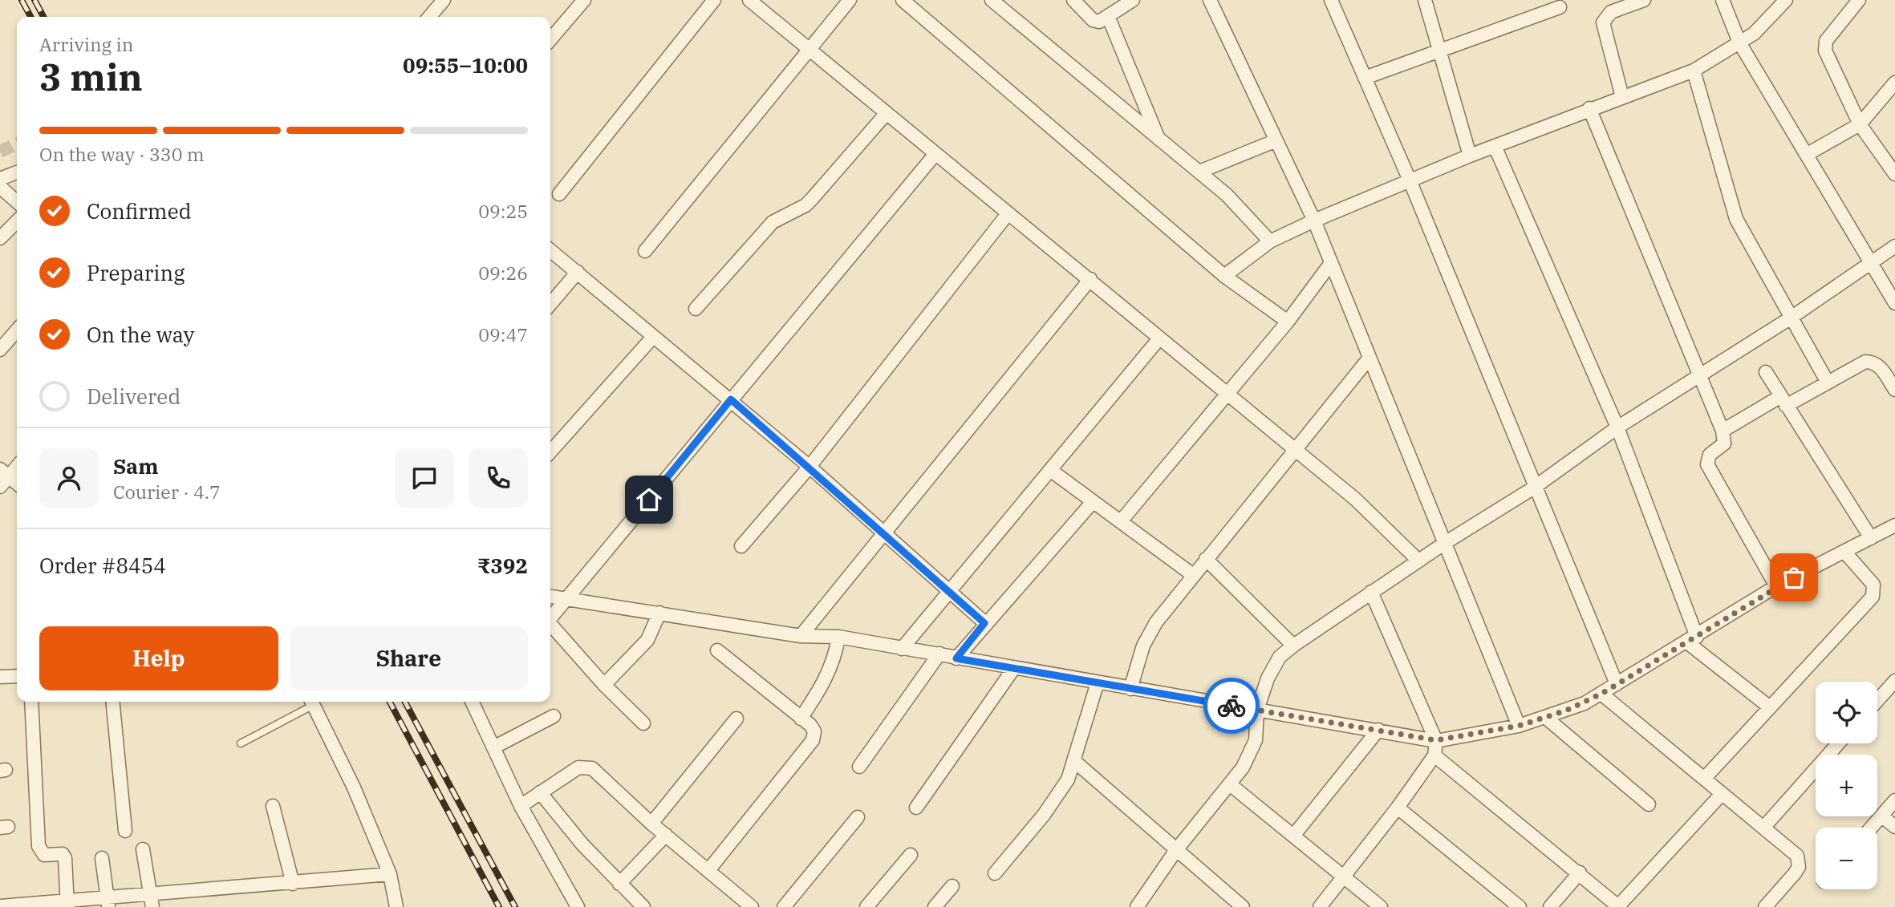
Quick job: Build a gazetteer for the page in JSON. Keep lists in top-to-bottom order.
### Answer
{
  "page": {
    "heading": ["3 min", "Arriving in", "09:55–10:00"],
    "panel": [
      "Sam",
      "Courier · 4.7",
      "Order #8454",
      "₹392"
    ],
    "bar": "On the way · 330 m",
    "list": [
      ["Confirmed", "09:25"],
      ["Preparing", "09:26"],
      ["On the way", "09:47"],
      "Delivered"
    ],
    "buttons": ["Help", "Share"],
    "map_buttons": ["+", "−"]
  }
}
